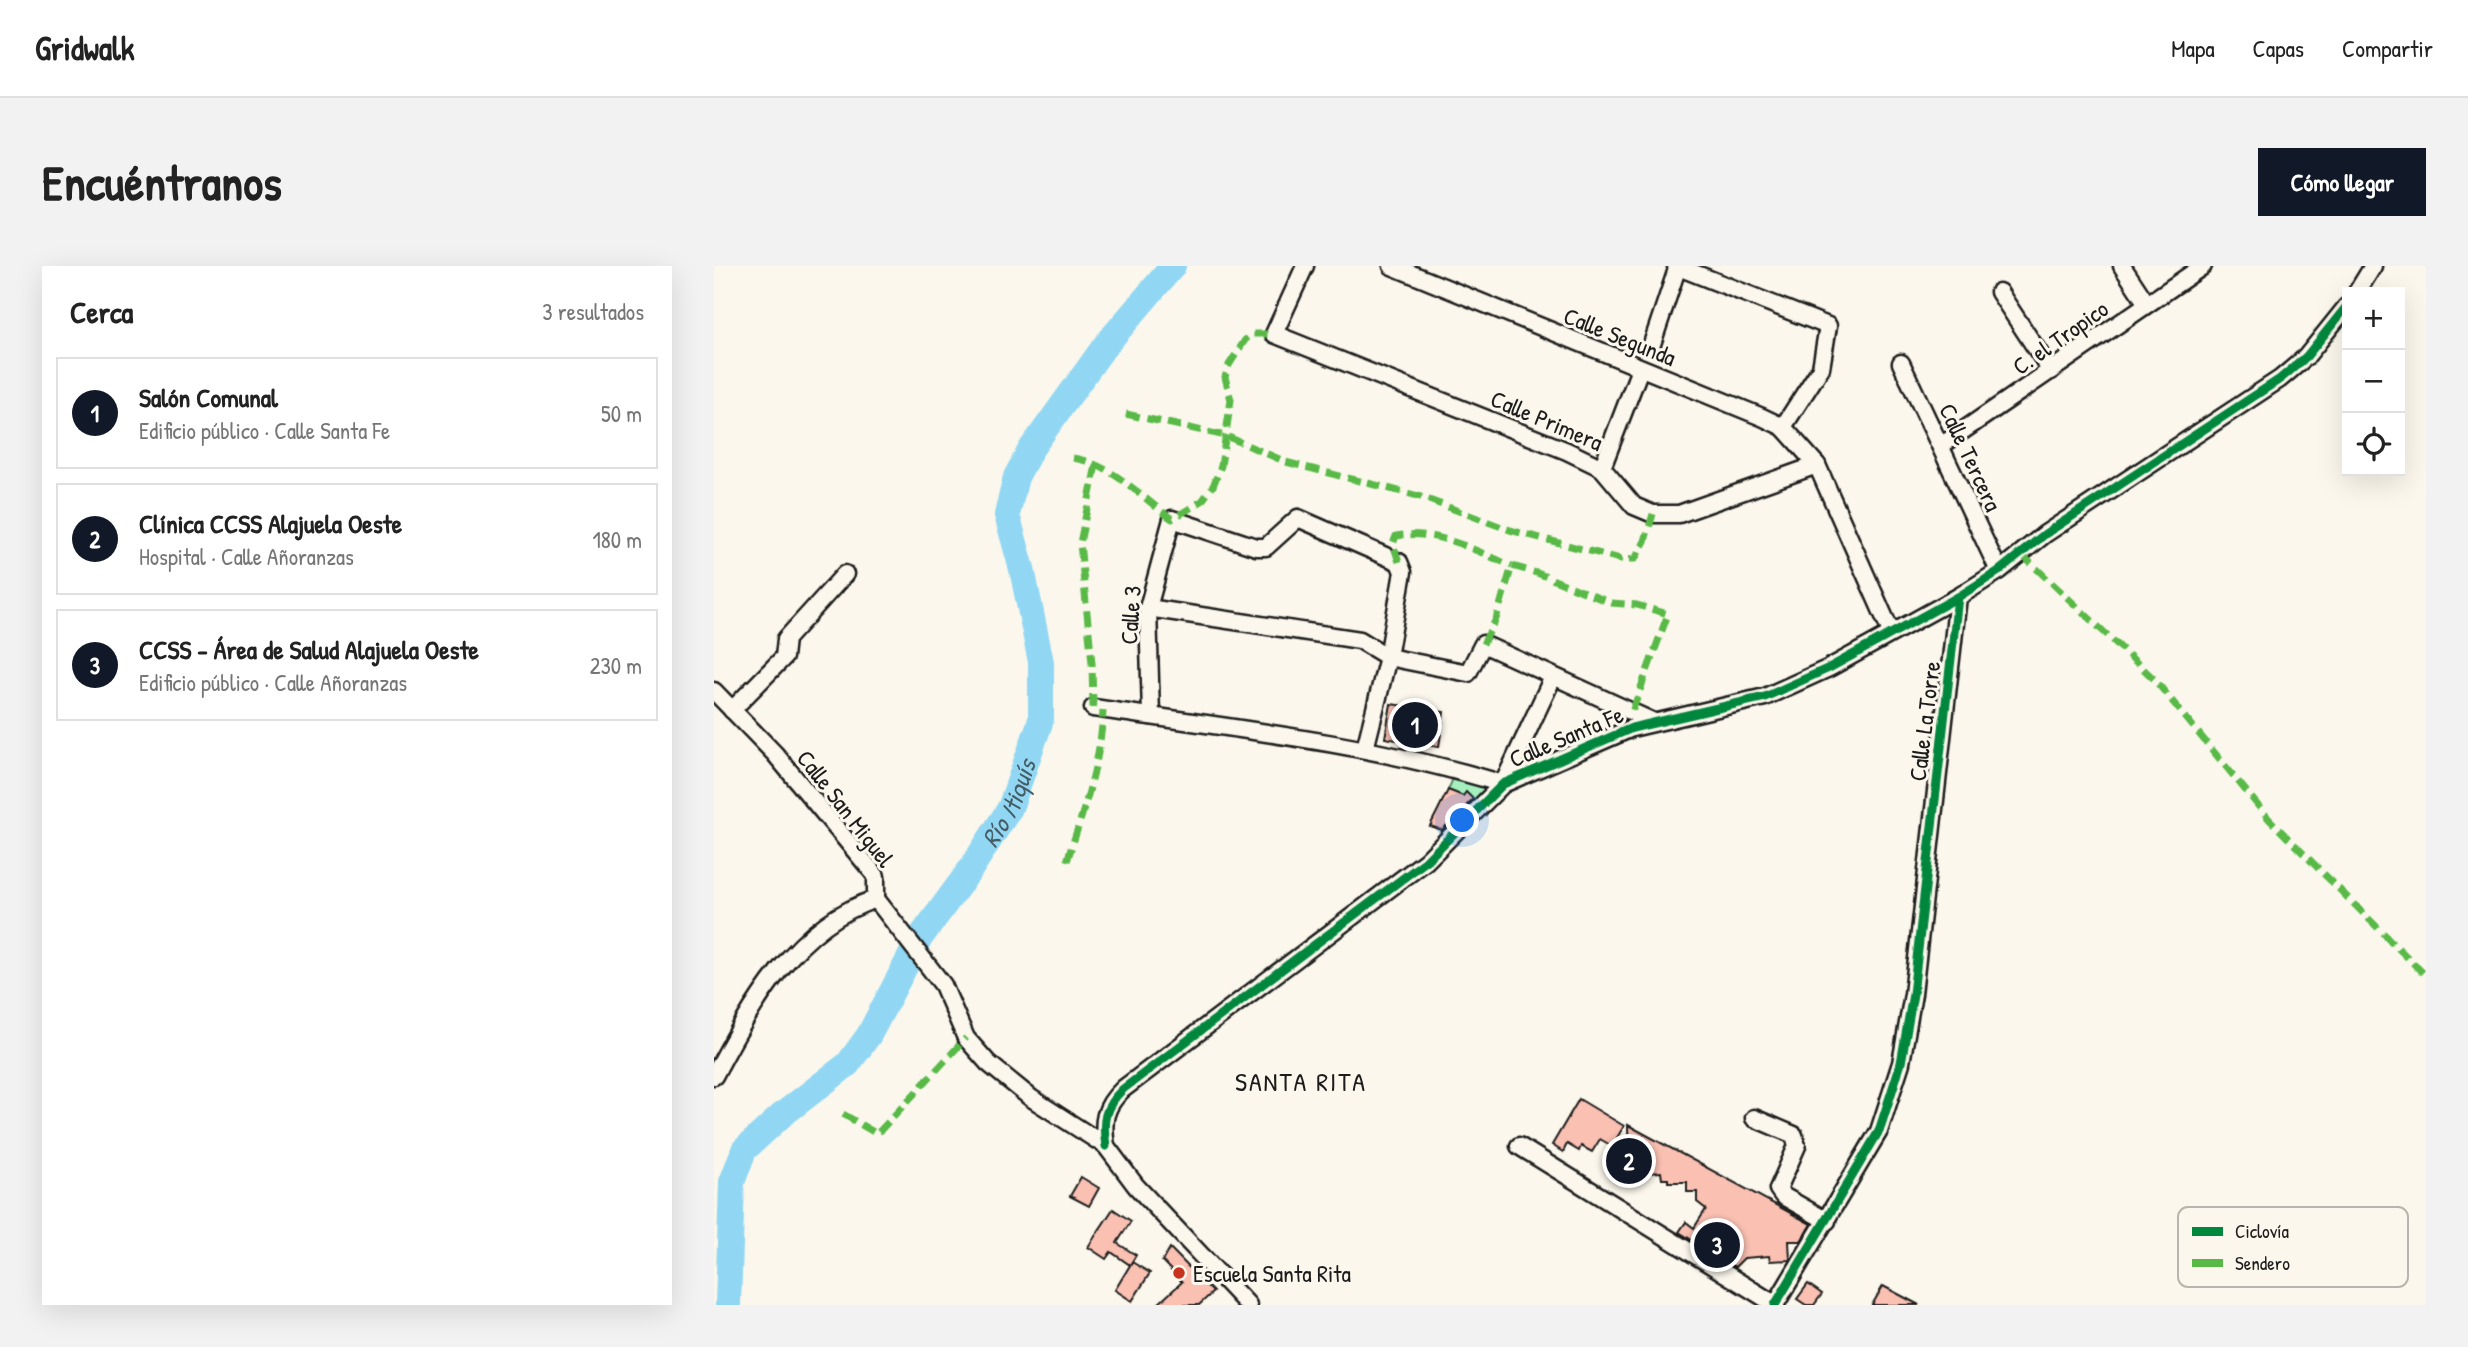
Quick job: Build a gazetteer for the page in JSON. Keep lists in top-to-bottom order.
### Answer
{
  "streets": {
    "street": [
      "Calle Segunda",
      "C. el Tropico",
      "Calle Primera",
      "Calle Tercera",
      "Calle 3",
      "Calle La Torre",
      "Calle Santa Fe",
      "Calle San Miguel"
    ]
  },
  "crossings": [
    ["Calle Segunda", "Calle Primera"],
    ["C. el Tropico", "Calle Tercera"],
    ["Calle La Torre", "Calle Santa Fe"]
  ],
  "districts": ["SANTA RITA"],
  "water": ["Río Itiquís"],
  "places": ["Escuela Santa Rita"],
  "legend": ["Ciclovía", "Sendero"],
  "page": {
    "header": "Gridwalk",
    "nav": ["Mapa", "Capas", "Compartir"],
    "buttons": "Cómo llegar",
    "title": "Encuéntranos",
    "heading": ["Cerca", "3 resultados"],
    "map_buttons": ["+", "−"],
    "list": [
      {
        "mark": "1",
        "name": "Salón Comunal",
        "note": "Edificio público · Calle Santa Fe",
        "value": "50 m"
      },
      {
        "mark": "2",
        "name": "Clínica CCSS Alajuela Oeste",
        "note": "Hospital · Calle Añoranzas",
        "value": "180 m"
      },
      {
        "mark": "3",
        "name": "CCSS - Área de Salud Alajuela Oeste",
        "note": "Edificio público · Calle Añoranzas",
        "value": "230 m"
      }
    ],
    "pins": ["1", "2", "3"]
  }
}
